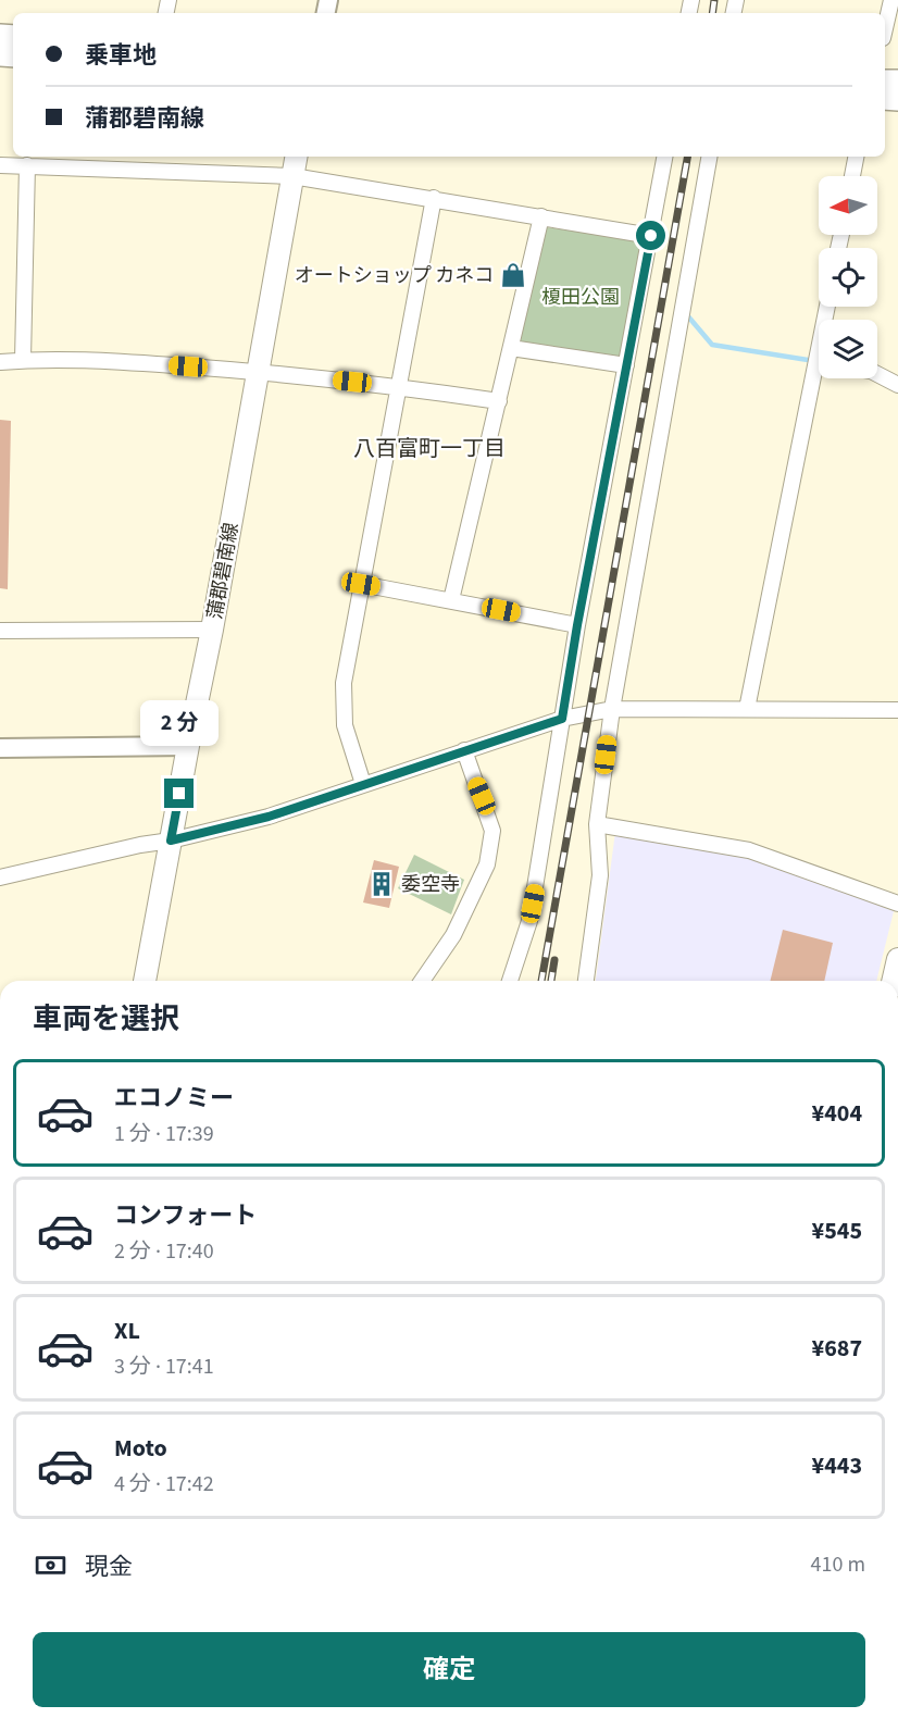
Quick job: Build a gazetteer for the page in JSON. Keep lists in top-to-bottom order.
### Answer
{
  "streets": {
    "main road": ["蒲郡碧南線"]
  },
  "districts": ["八百富町一丁目"],
  "parks": ["榎田公園"],
  "places": {
    "shop": ["オートショップ カネコ"],
    "building": ["委空寺"]
  },
  "north": "left",
  "page": {
    "banner": ["乗車地", "蒲郡碧南線"],
    "bubble": "2 分",
    "heading": "車両を選択",
    "list": [
      {
        "name": "エコノミー",
        "note": "1 分 · 17:39",
        "value": "¥404"
      },
      {
        "name": "コンフォート",
        "note": "2 分 · 17:40",
        "value": "¥545"
      },
      {
        "name": "XL",
        "note": "3 分 · 17:41",
        "value": "¥687"
      },
      {
        "name": "Moto",
        "note": "4 分 · 17:42",
        "value": "¥443"
      }
    ],
    "pay": ["現金", "410 m"],
    "buttons": "確定"
  }
}
